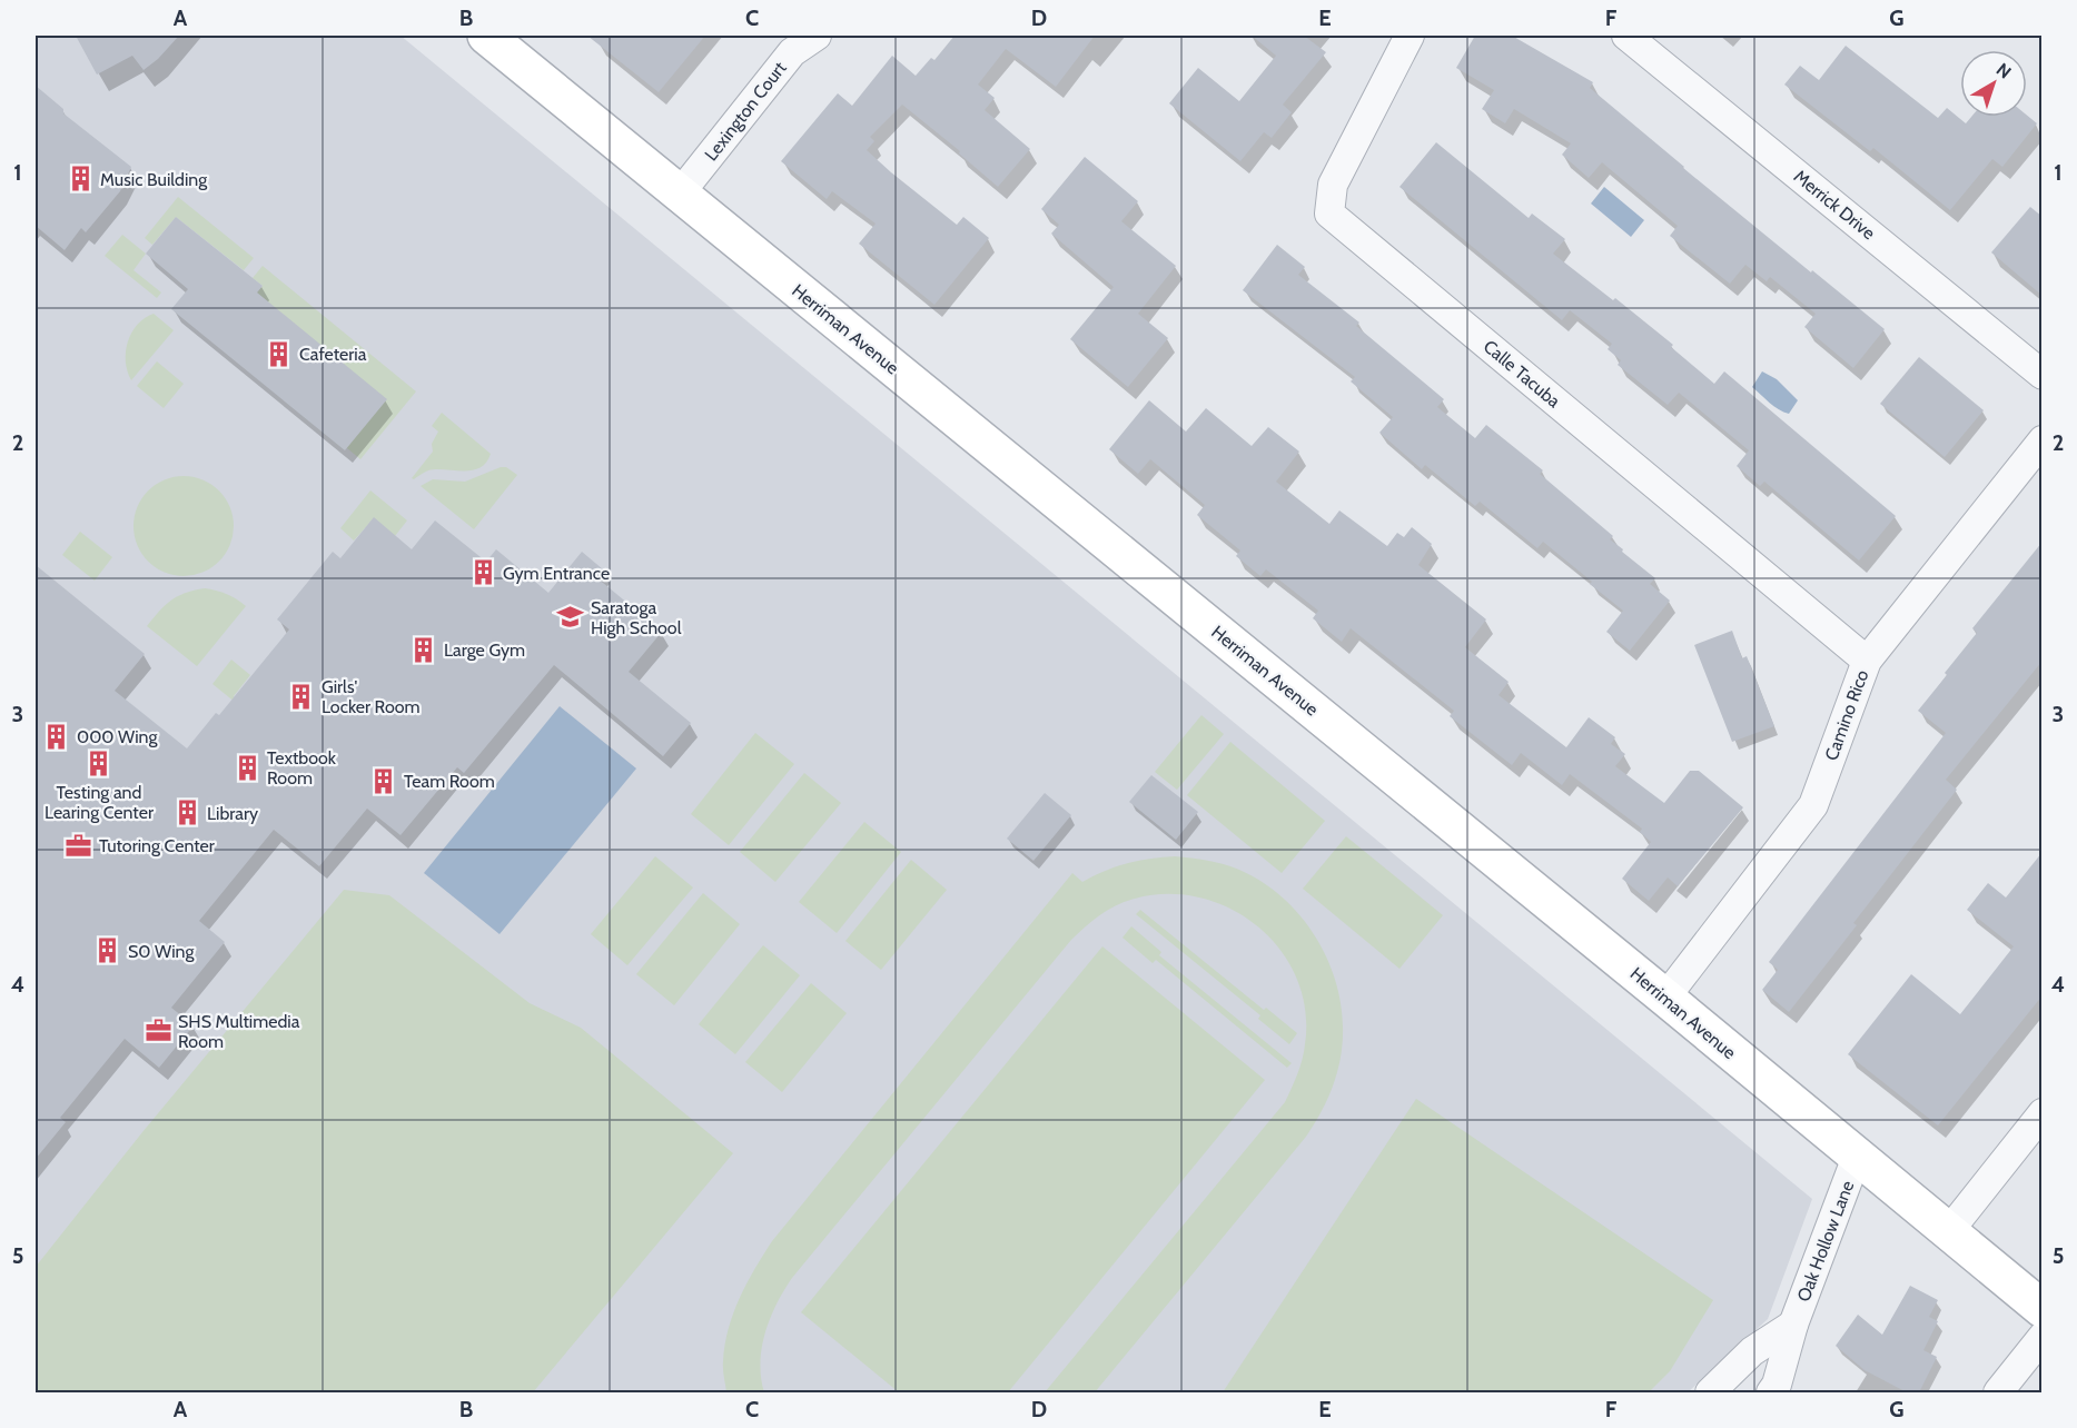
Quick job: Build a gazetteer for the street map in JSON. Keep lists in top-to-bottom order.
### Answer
{
  "streets": {
    "street": [
      "Lexington Court",
      "Merrick Drive",
      "Herriman Avenue",
      "Calle Tacuba",
      "Camino Rico",
      "Oak Hollow Lane"
    ]
  },
  "crossings": [
    ["Lexington Court", "Herriman Avenue"],
    ["Herriman Avenue", "Camino Rico"],
    ["Herriman Avenue", "Oak Hollow Lane"],
    ["Calle Tacuba", "Camino Rico"]
  ],
  "places": {
    "building": [
      "Music Building",
      "Cafeteria",
      "Gym Entrance",
      "Large Gym",
      "Girls' Locker Room",
      "000 Wing",
      "Testing and Learing Center",
      "Textbook Room",
      "Team Room",
      "Library",
      "S0 Wing"
    ],
    "school or university": ["Saratoga High School"],
    "office": ["Tutoring Center", "SHS Multimedia Room"]
  },
  "north": "top right",
  "grid": {
    "columns": [
      "A",
      "B",
      "C",
      "D",
      "E",
      "F",
      "G"
    ],
    "rows": [
      "1",
      "2",
      "3",
      "4",
      "5"
    ]
  }
}
